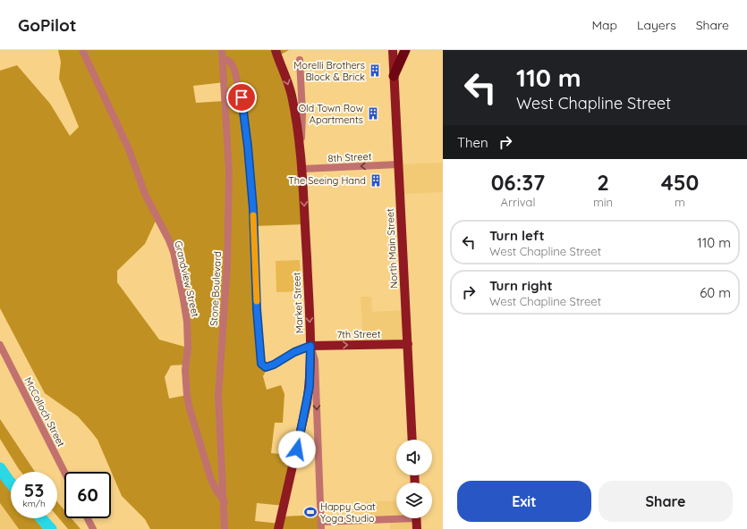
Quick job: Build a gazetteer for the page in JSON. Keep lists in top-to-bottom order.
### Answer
{
  "streets": {
    "main road": ["North Main Street", "Market Street", "7th Street"],
    "street": [
      "8th Street",
      "Grandview Street",
      "Stone Boulevard",
      "McColloch Street"
    ]
  },
  "crossings": [
    ["8th Street", "North Main Street"],
    ["8th Street", "Market Street"],
    ["North Main Street", "7th Street"],
    ["Grandview Street", "Stone Boulevard"],
    ["Market Street", "7th Street"]
  ],
  "one_way": ["8th Street", "7th Street"],
  "places": {
    "building": ["Morelli Brothers Block & Brick", "Old Town Row Apartments", "The Seeing Hand"],
    "sports": ["Happy Goat Yoga Studio"]
  },
  "page": {
    "header": "GoPilot",
    "nav": ["Map", "Layers", "Share"],
    "turn": ["110 m", "West Chapline Street"],
    "then": "Then",
    "eta": [
      "06:37",
      "Arrival",
      "2",
      "min",
      "450",
      "m"
    ],
    "list": [
      {
        "name": "Turn left",
        "note": "West Chapline Street",
        "value": "110 m"
      },
      {
        "name": "Turn right",
        "note": "West Chapline Street",
        "value": "60 m"
      }
    ],
    "speed": "53 km/h",
    "limit": "60",
    "buttons": ["Exit", "Share"]
  }
}
